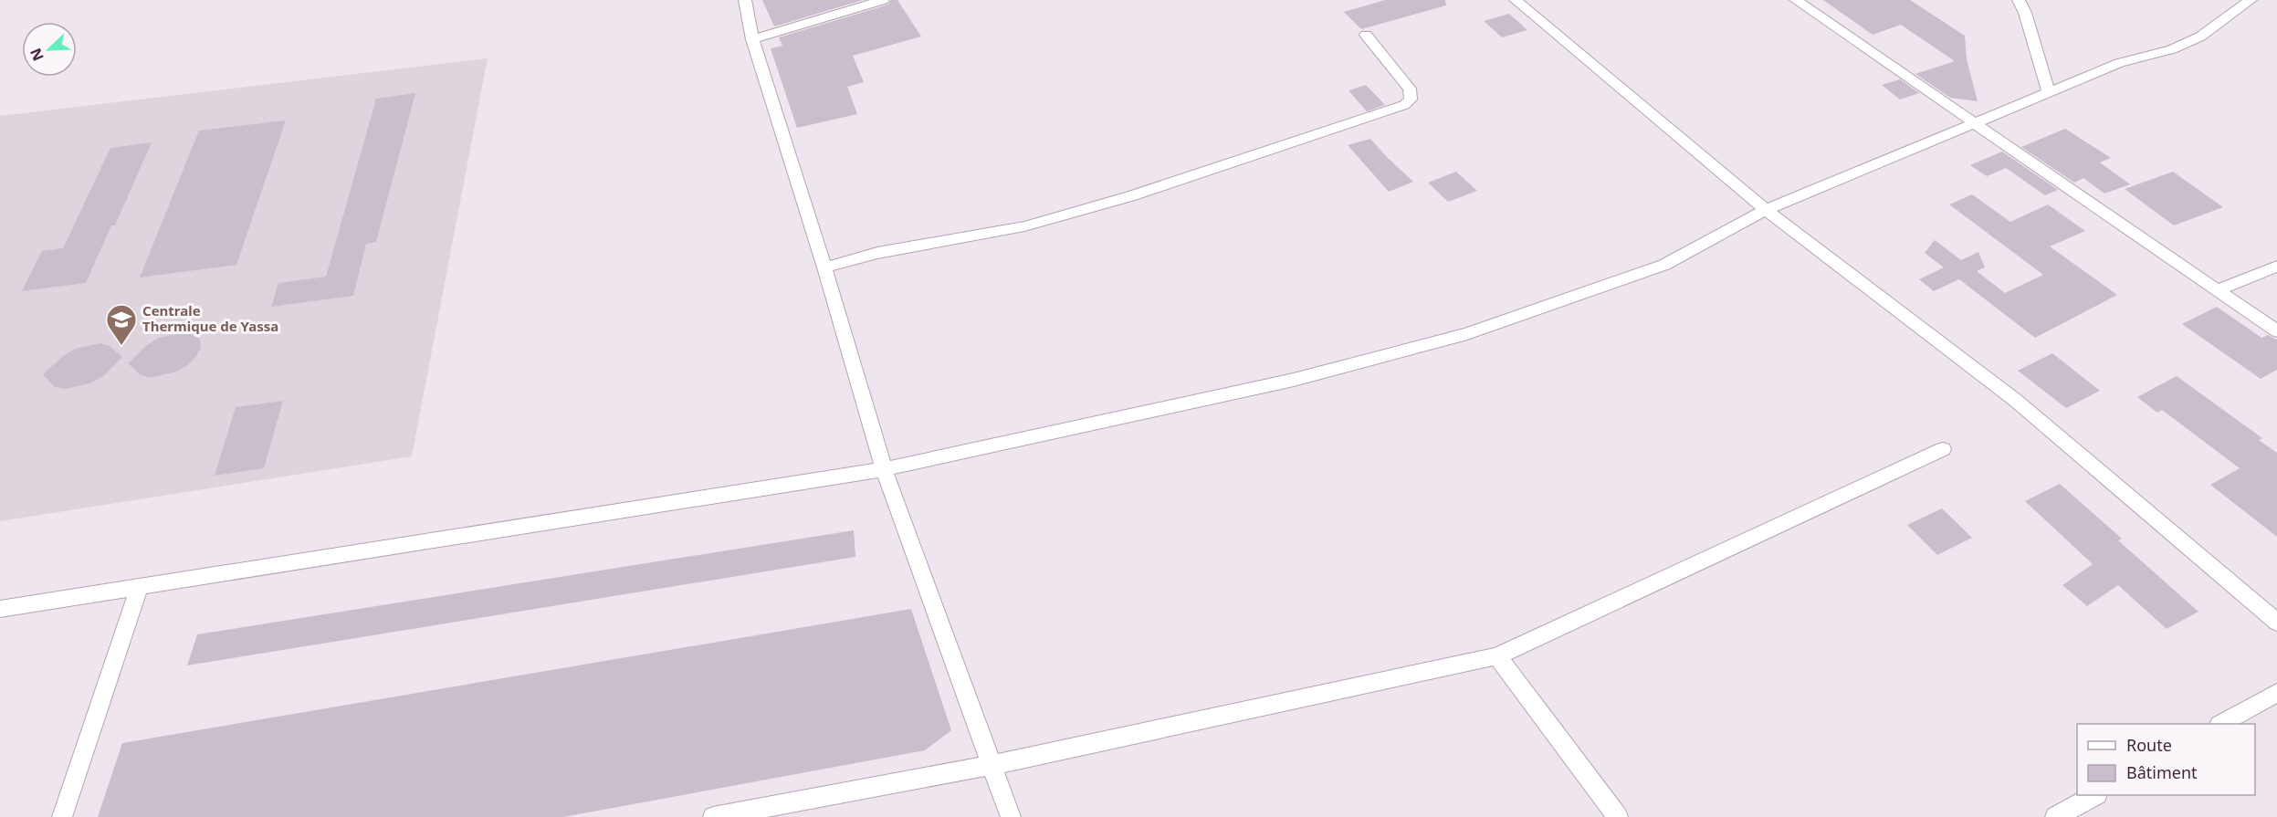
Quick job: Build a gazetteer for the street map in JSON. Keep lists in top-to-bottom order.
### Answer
{
  "places": {
    "school or university": ["Centrale Thermique de Yassa"]
  },
  "legend": ["Route", "Bâtiment"],
  "north": "bottom left"
}
